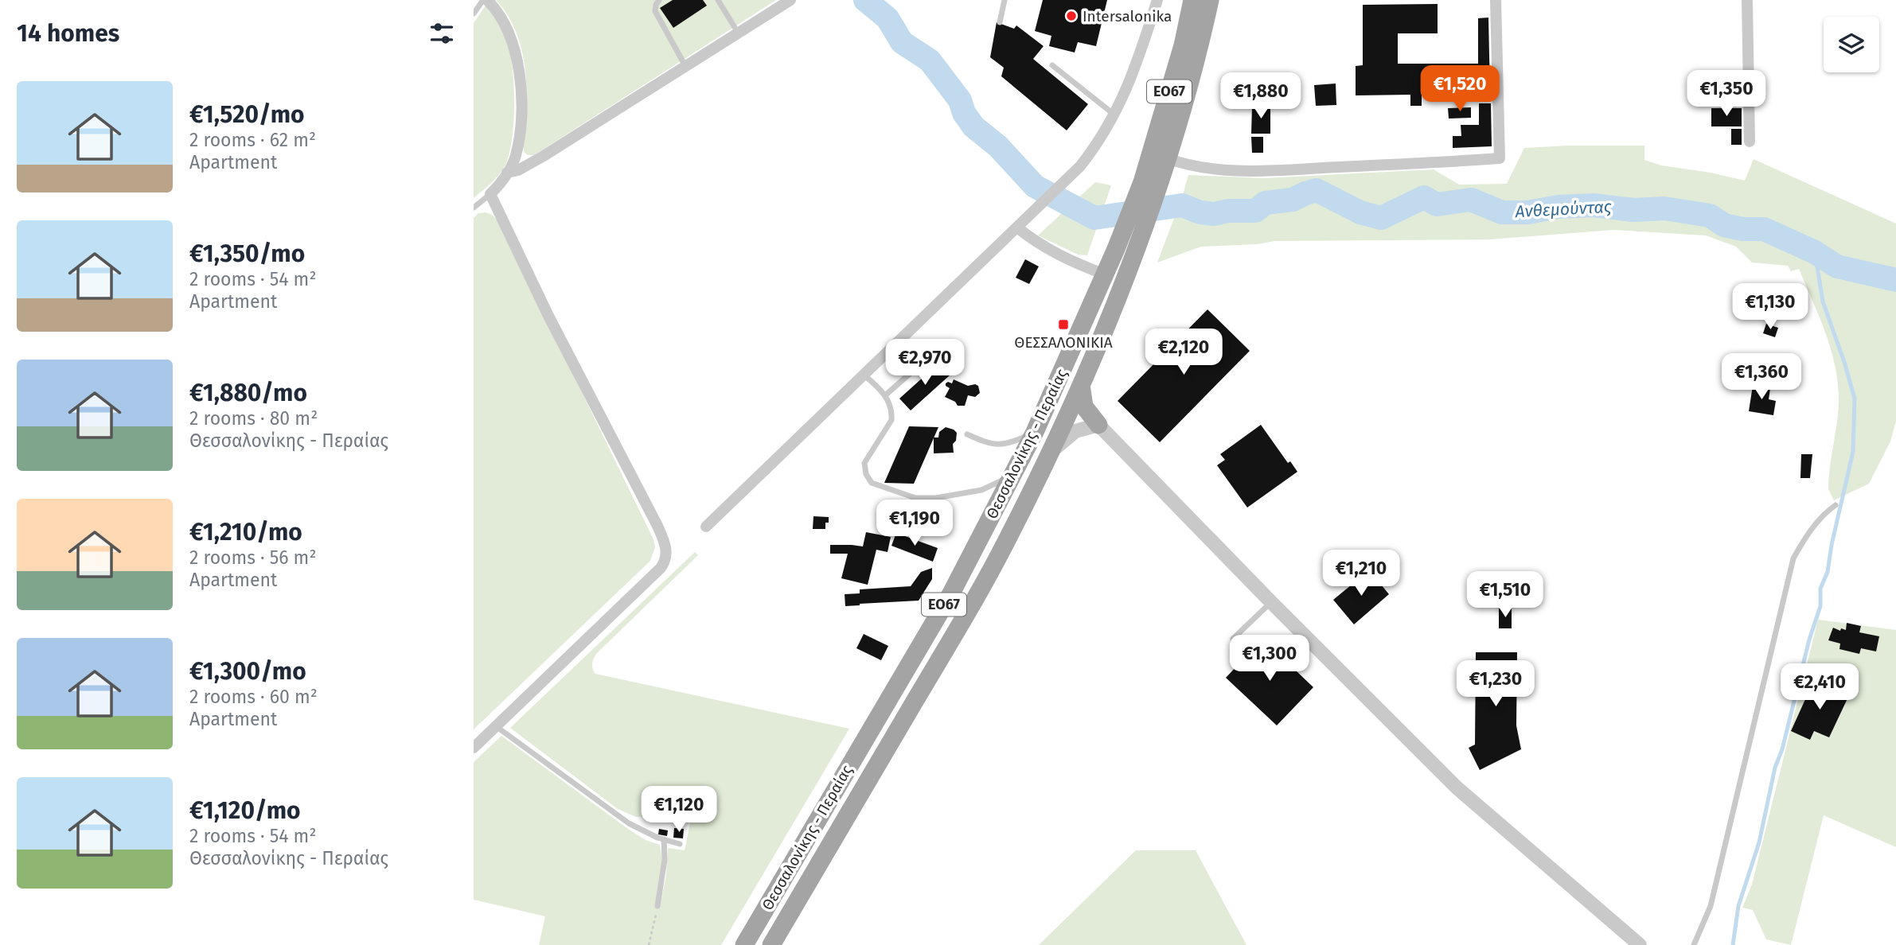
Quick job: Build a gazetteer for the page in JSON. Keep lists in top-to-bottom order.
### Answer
{
  "streets": {
    "main road": ["ΕΟ67", "Θεσσαλονίκης - Περαίας"]
  },
  "water": ["Ανθεμούντας"],
  "places": {
    "other": ["Intersalonika"],
    "transit": ["ΘΕΣΣΑΛΟΝΙΚΙΑ"]
  },
  "page": {
    "heading": "14 homes",
    "price": [
      "€1,520",
      "€1,350",
      "€1,880",
      "€1,130",
      "€2,120",
      "€2,970",
      "€1,360",
      "€1,190",
      "€1,210",
      "€1,510",
      "€1,300",
      "€1,230",
      "€2,410",
      "€1,120"
    ],
    "list": [
      {
        "name": "€1,520/mo",
        "note": "2 rooms · 62 m² · Apartment"
      },
      {
        "name": "€1,350/mo",
        "note": "2 rooms · 54 m² · Apartment"
      },
      {
        "name": "€1,880/mo",
        "note": "2 rooms · 80 m² · Θεσσαλονίκης - Περαίας"
      },
      {
        "name": "€1,210/mo",
        "note": "2 rooms · 56 m² · Apartment"
      },
      {
        "name": "€1,300/mo",
        "note": "2 rooms · 60 m² · Apartment"
      },
      {
        "name": "€1,120/mo",
        "note": "2 rooms · 54 m² · Θεσσαλονίκης - Περαίας"
      }
    ]
  }
}
